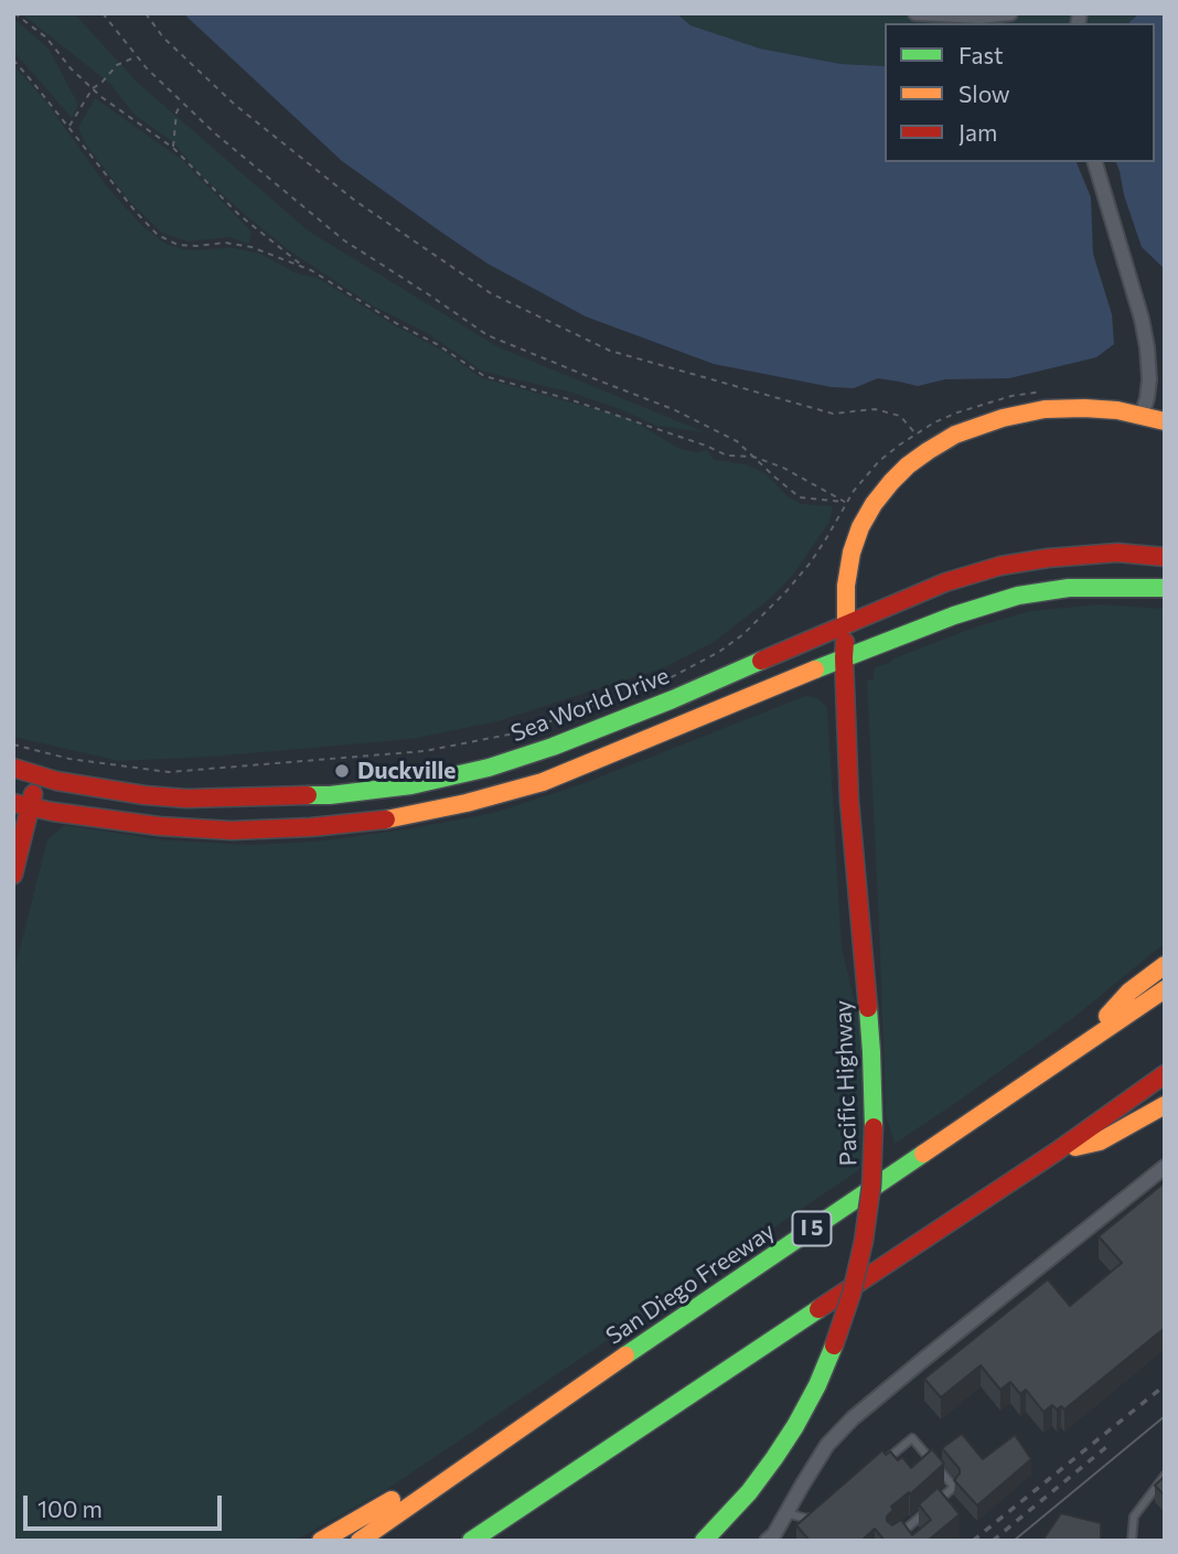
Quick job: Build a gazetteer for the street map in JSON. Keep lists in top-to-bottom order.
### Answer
{
  "streets": {
    "main road": [
      "Sea World Drive",
      "Pacific Highway",
      "I 5",
      "San Diego Freeway"
    ]
  },
  "crossings": [
    ["Sea World Drive", "Pacific Highway"]
  ],
  "places": ["Duckville"],
  "legend": ["Fast", "Slow", "Jam"],
  "scale_bar": "100 m"
}
